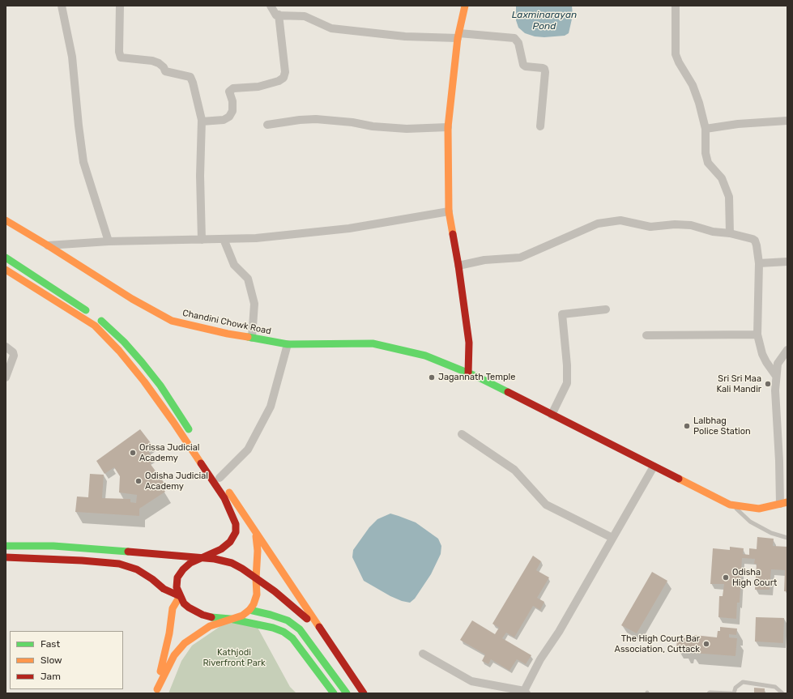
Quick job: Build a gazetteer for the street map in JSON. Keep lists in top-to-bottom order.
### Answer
{
  "streets": {
    "main road": ["Chandini Chowk Road"]
  },
  "water": ["Laxminarayan Pond"],
  "parks": ["Kathjodi Riverfront Park"],
  "places": [
    "Jagannath Temple",
    "Sri Sri Maa Kali Mandir",
    "Lalbhag Police Station",
    "Orissa Judicial Academy",
    "Odisha Judicial Academy",
    "Odisha High Court",
    "The High Court Bar Association, Cuttack"
  ],
  "legend": ["Fast", "Slow", "Jam"]
}
